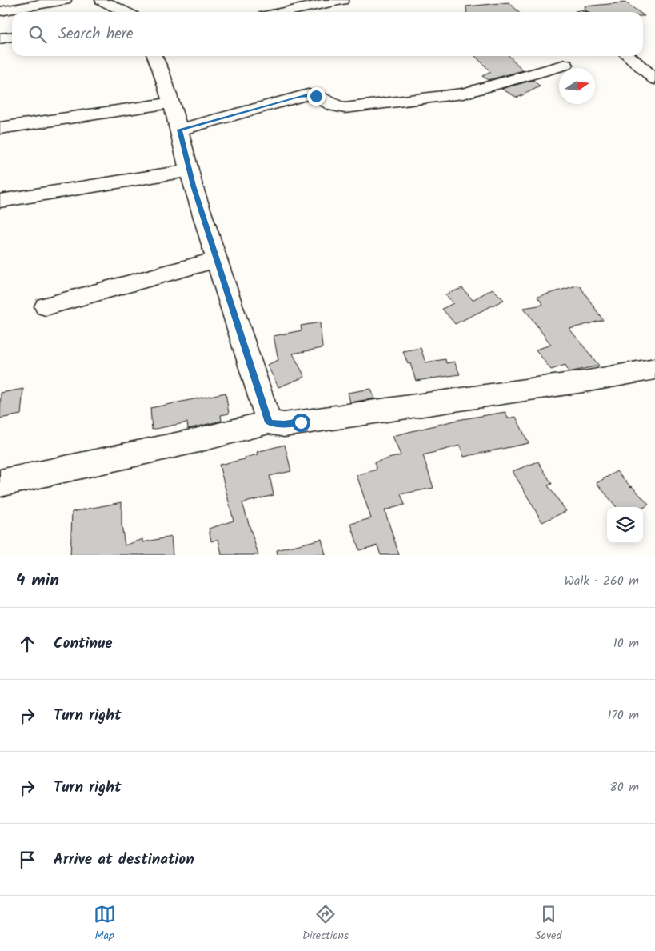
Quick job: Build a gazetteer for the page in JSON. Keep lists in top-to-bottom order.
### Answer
{
  "north": "right",
  "page": {
    "search": "Search here",
    "heading": ["4 min", "Walk · 260 m"],
    "list": [
      ["Continue", "10 m"],
      ["Turn right", "170 m"],
      ["Turn right", "80 m"],
      "Arrive at destination"
    ],
    "nav": ["Map", "Directions", "Saved"]
  }
}
